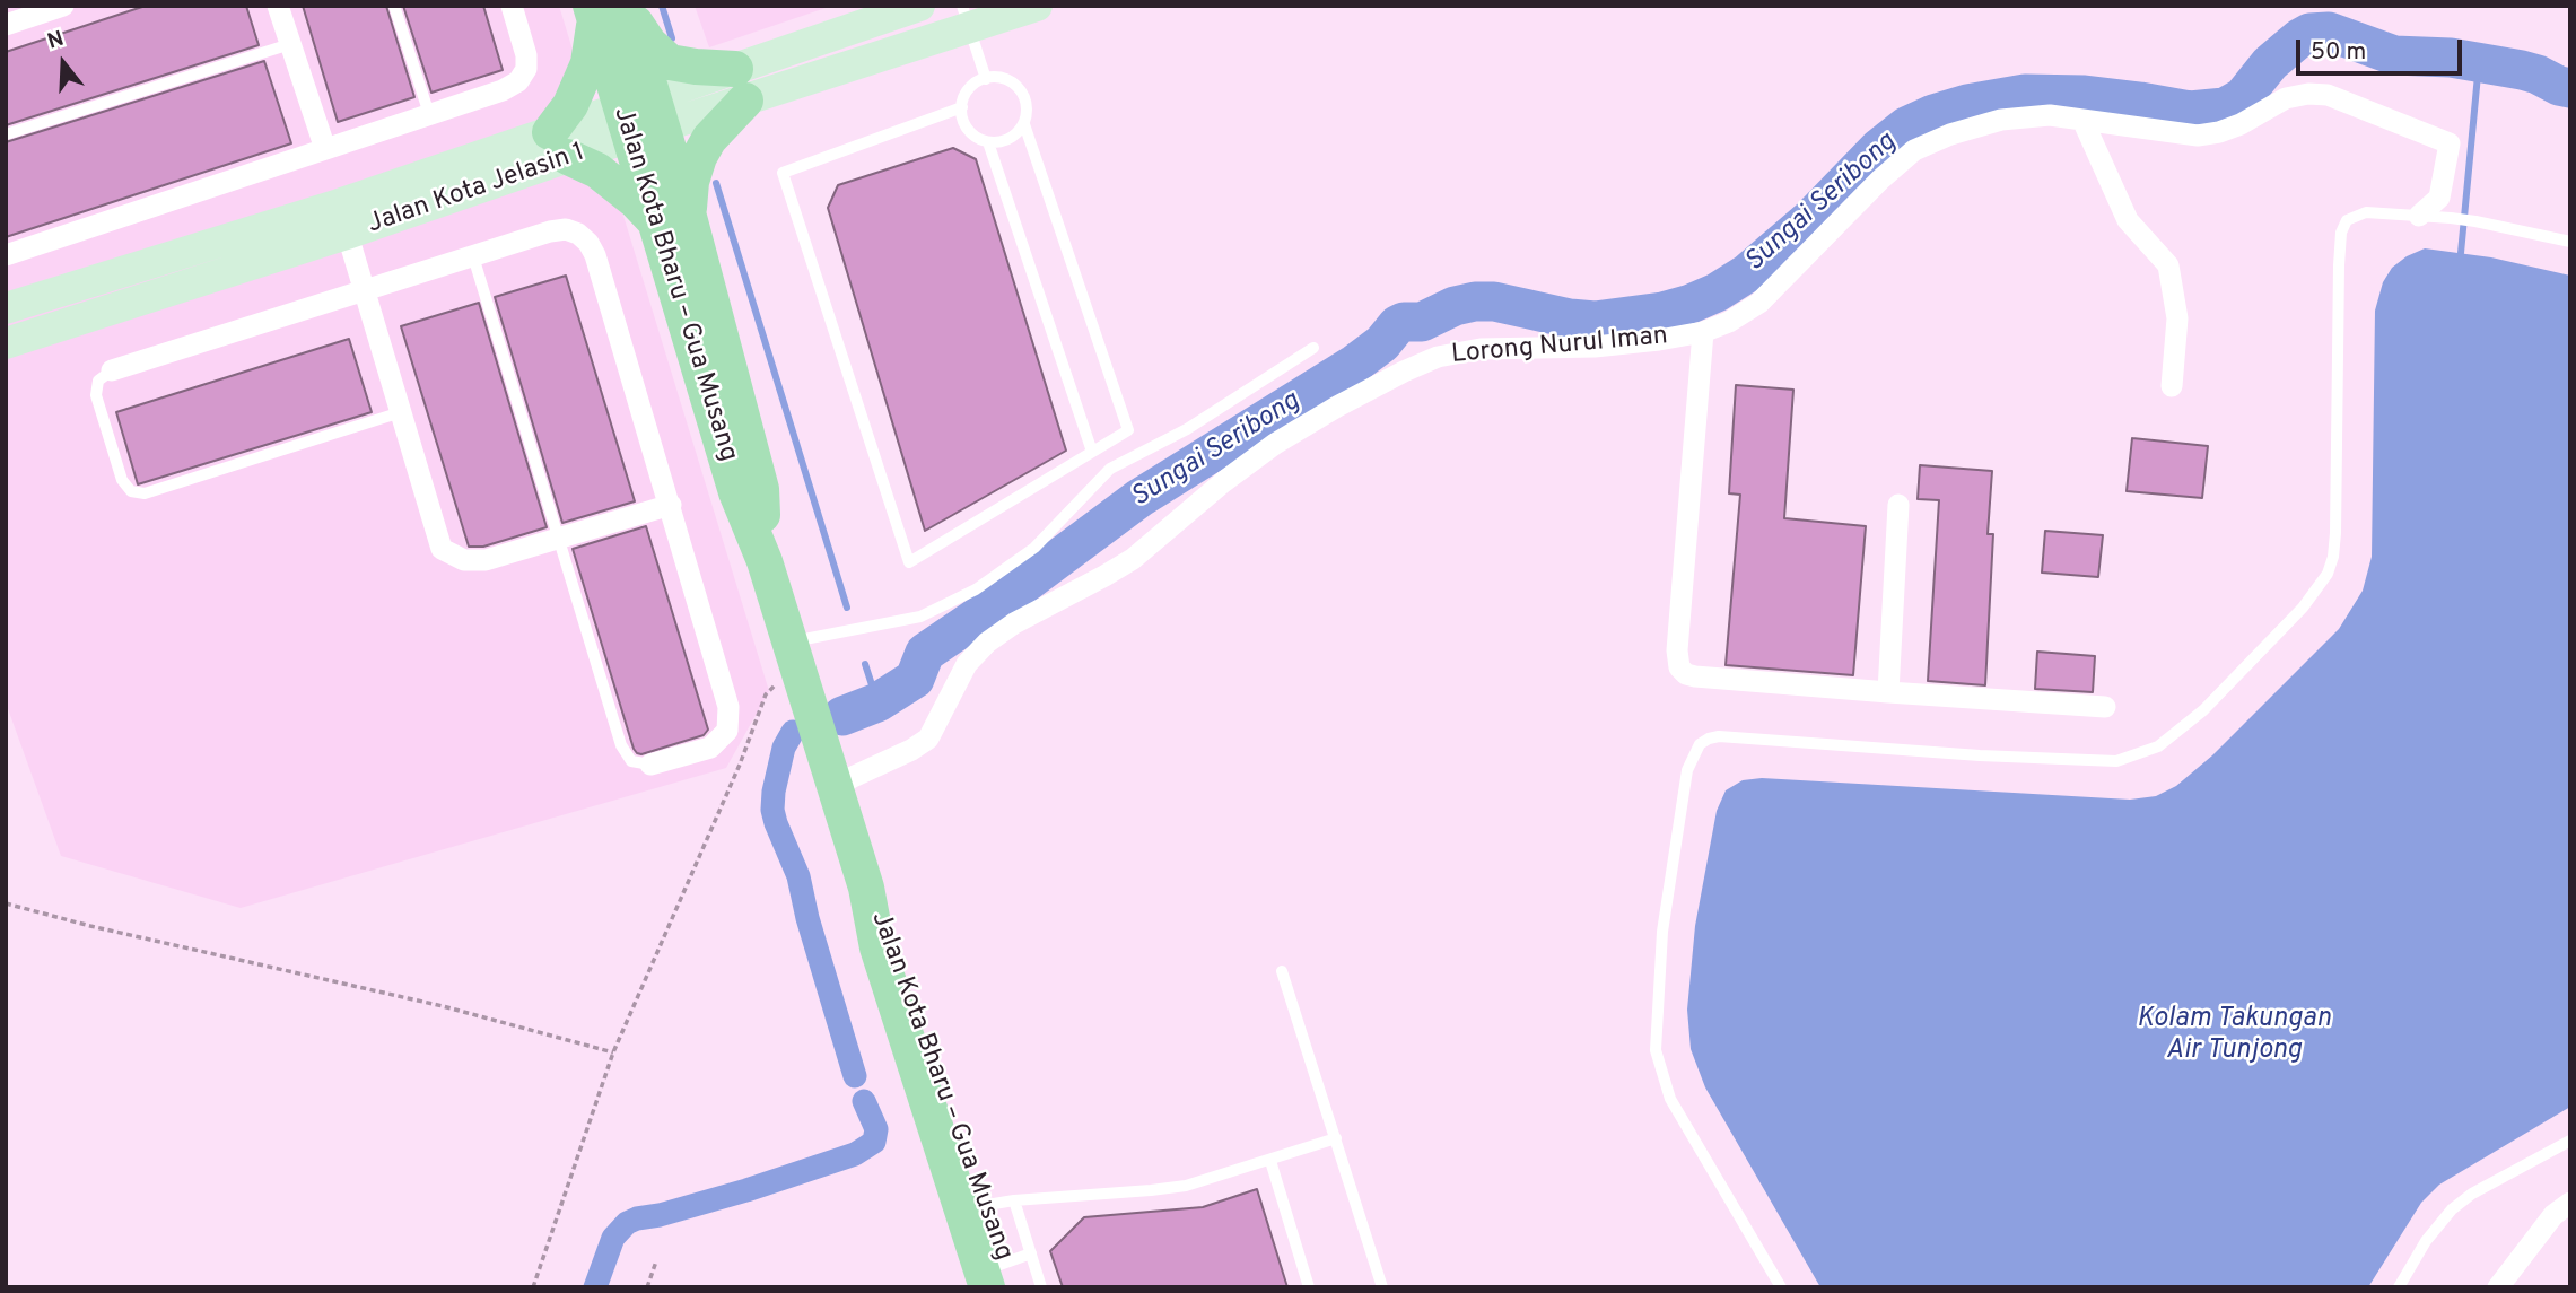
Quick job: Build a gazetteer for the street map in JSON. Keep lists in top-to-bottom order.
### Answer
{
  "streets": {
    "main road": ["Jalan Kota Bharu – Gua Musang"],
    "street": ["Jalan Kota Jelasin 1", "Lorong Nurul Iman"]
  },
  "crossings": [
    ["Jalan Kota Bharu – Gua Musang", "Lorong Nurul Iman"]
  ],
  "water": ["Sungai Seribong", "Kolam Takungan Air Tunjong"],
  "scale_bar": "50 m",
  "north": "top"
}
